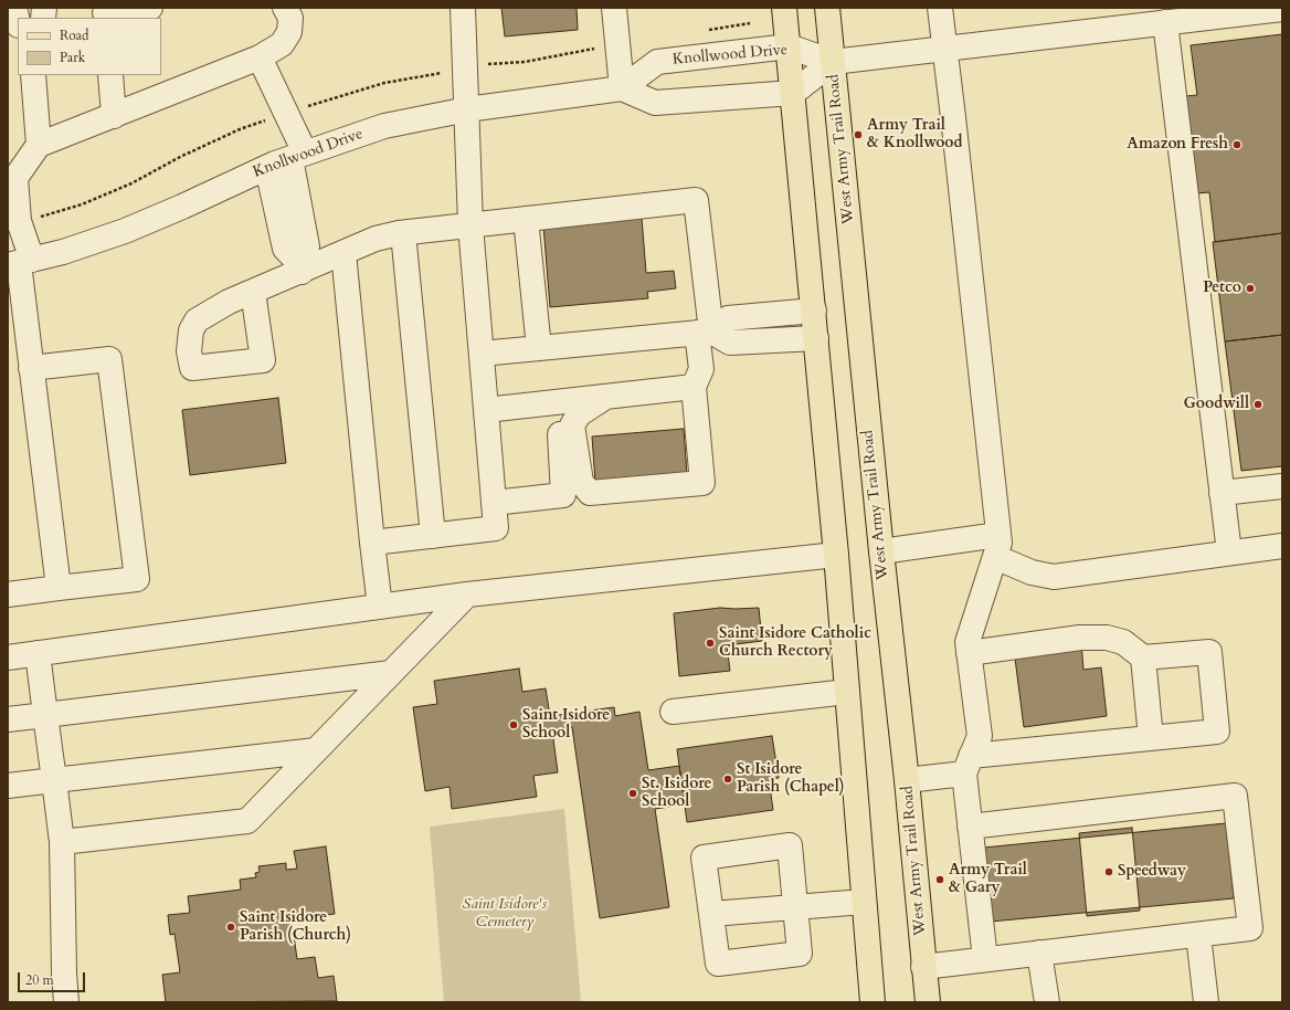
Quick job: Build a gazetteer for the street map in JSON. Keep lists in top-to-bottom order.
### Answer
{
  "streets": {
    "main road": ["West Army Trail Road"],
    "street": ["Knollwood Drive"]
  },
  "crossings": [
    ["Knollwood Drive", "West Army Trail Road"]
  ],
  "parks": ["Saint Isidore's Cemetery"],
  "places": [
    "Army Trail & Knollwood",
    "Amazon Fresh",
    "Petco",
    "Goodwill",
    "Saint Isidore Catholic Church Rectory",
    "Saint Isidore School",
    "St Isidore Parish (Chapel)",
    "St. Isidore School",
    "Speedway",
    "Army Trail & Gary",
    "Saint Isidore Parish (Church)"
  ],
  "legend": ["Road", "Park"],
  "scale_bar": "20 m"
}
